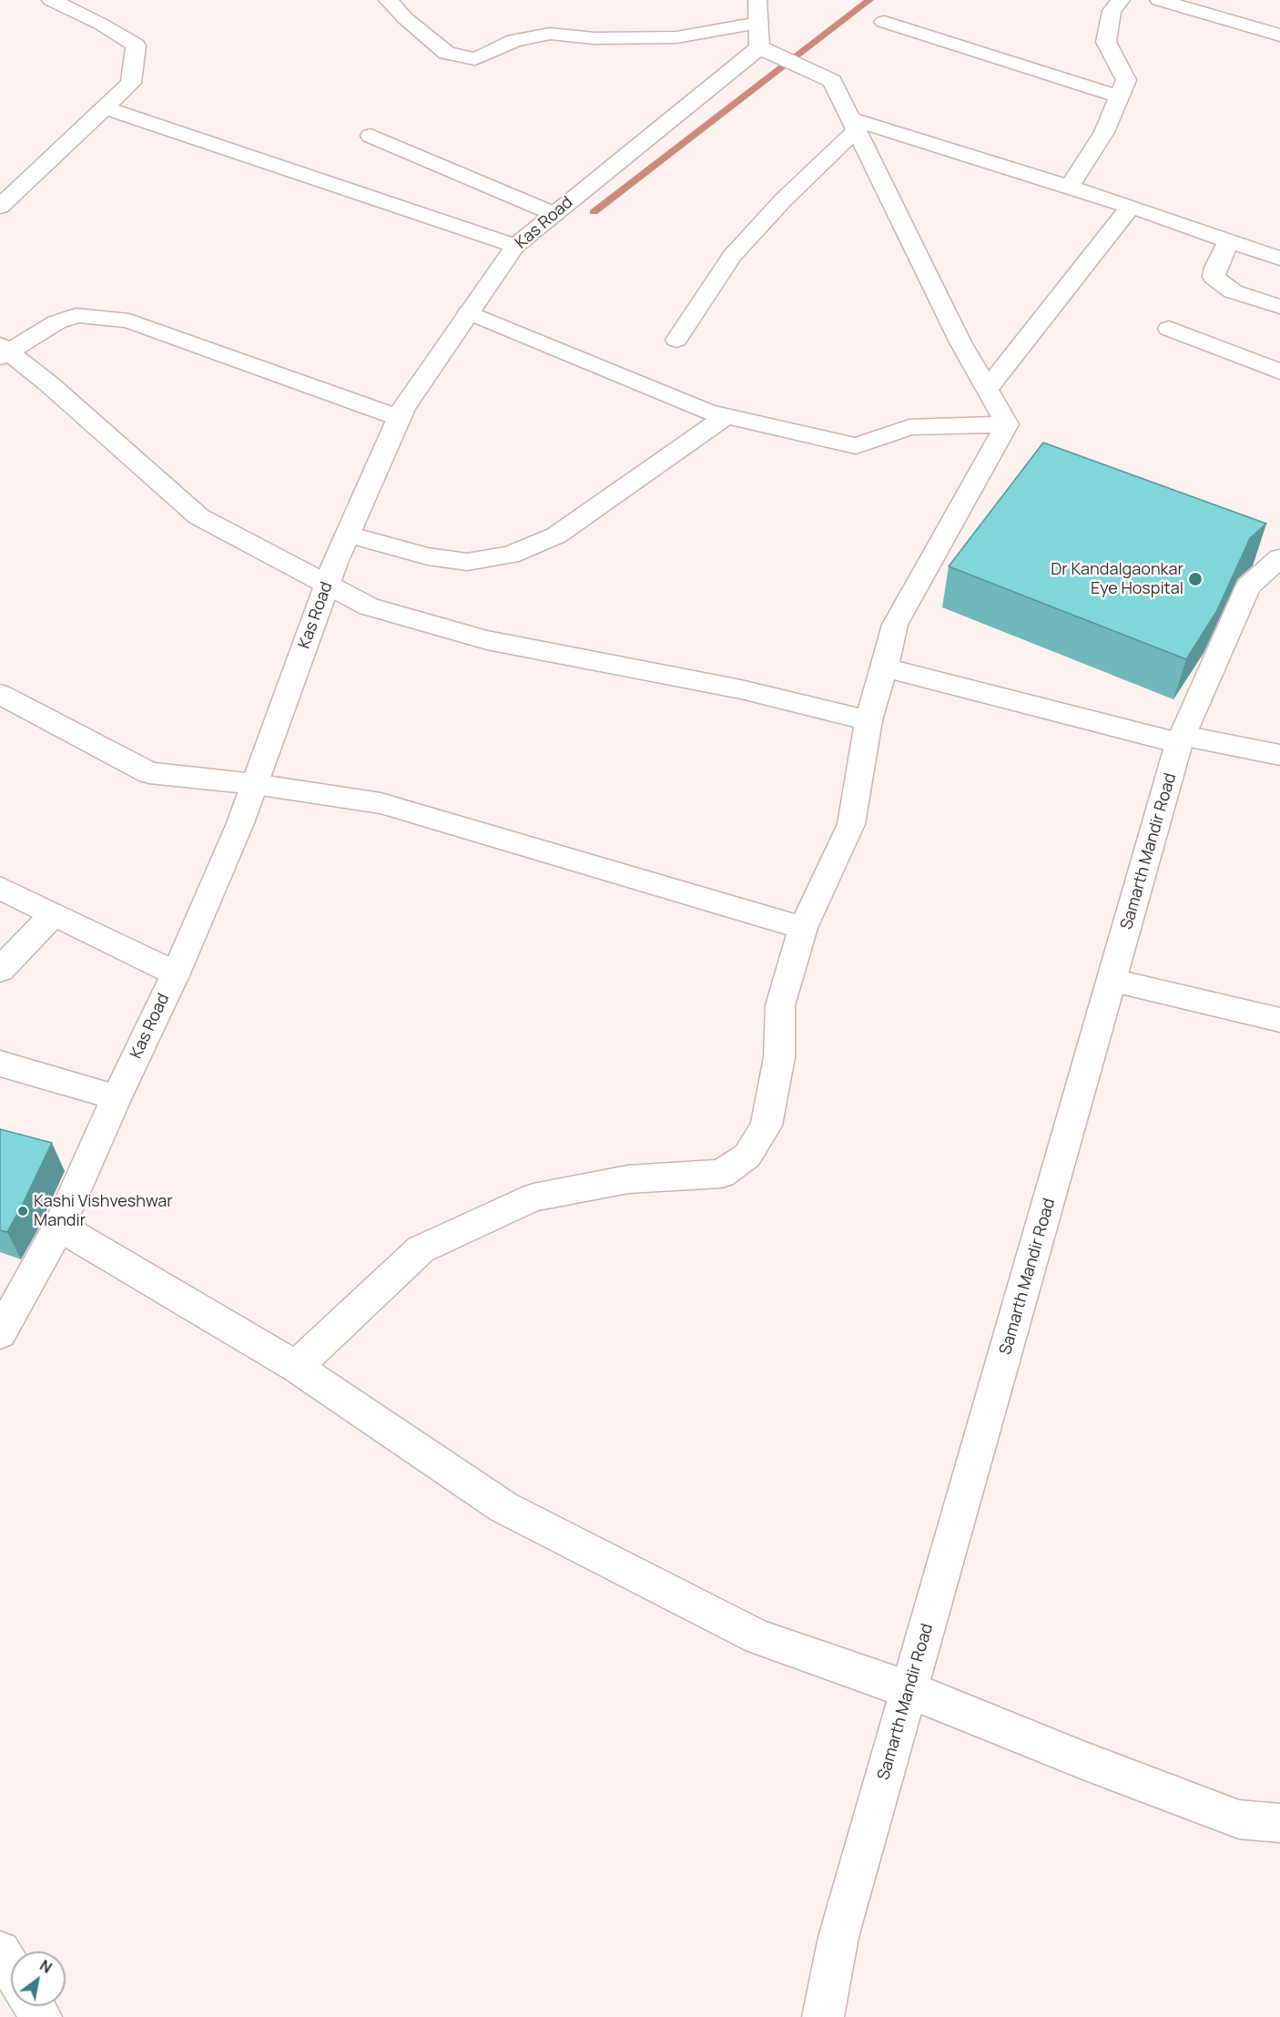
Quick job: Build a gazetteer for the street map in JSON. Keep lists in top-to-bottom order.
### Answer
{
  "streets": {
    "street": ["Kas Road", "Samarth Mandir Road"]
  },
  "places": ["Dr Kandalgaonkar Eye Hospital", "Kashi Vishveshwar Mandir"],
  "north": "top right"
}
